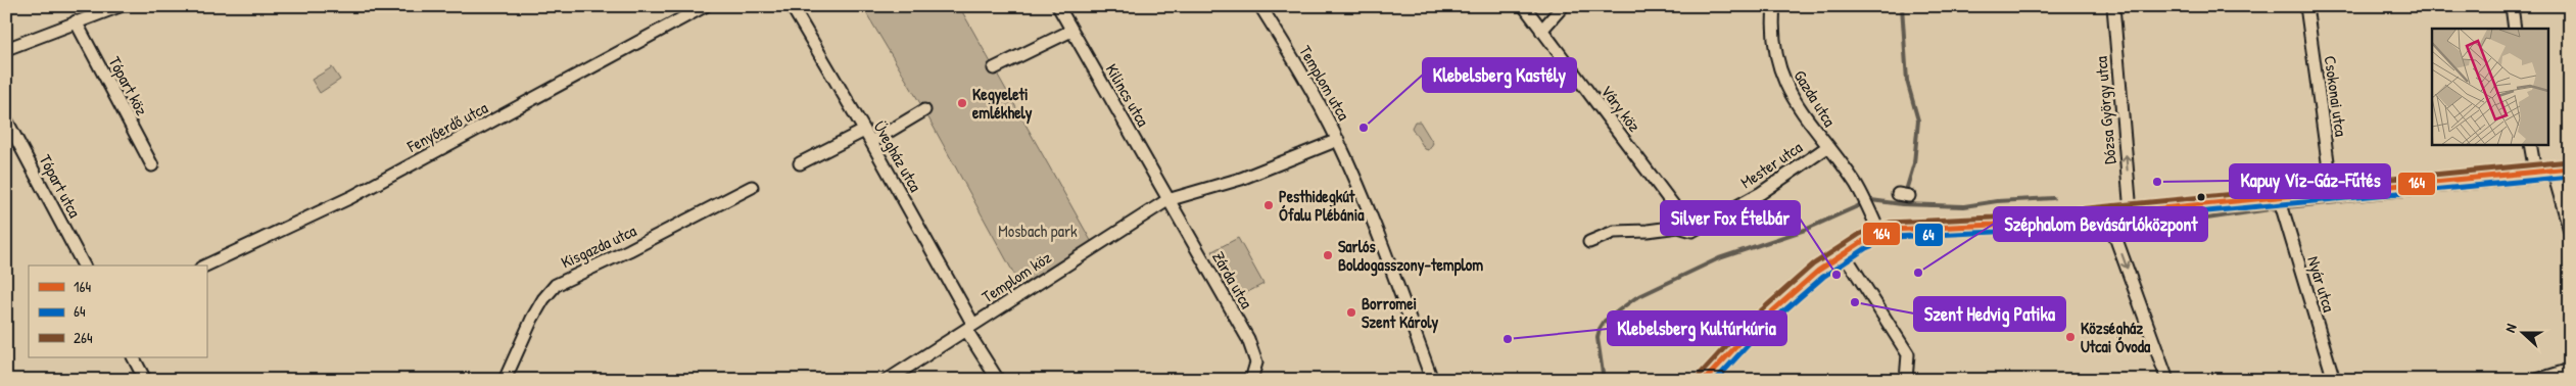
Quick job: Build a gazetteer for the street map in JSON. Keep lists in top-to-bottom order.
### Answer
{
  "streets": {
    "street": [
      "Templom utca",
      "Tópart köz",
      "Kilincs utca",
      "Csokonai utca",
      "Gazda utca",
      "Váry köz",
      "Dózsa György utca",
      "Fenyőerdő utca",
      "Üvegház utca",
      "Mester utca",
      "Tópart utca",
      "Kisgazda utca",
      "Templom köz",
      "Zárda utca",
      "Nyár utca"
    ]
  },
  "crossings": [
    ["Templom utca", "Templom köz"],
    ["Kilincs utca", "Templom köz"],
    ["Kilincs utca", "Zárda utca"],
    ["Gazda utca", "Mester utca"],
    ["Váry köz", "Mester utca"],
    ["Üvegház utca", "Templom köz"],
    ["Templom köz", "Zárda utca"]
  ],
  "one_way": ["Dózsa György utca"],
  "parks": ["Mosbach park"],
  "places": [
    "Kegyeleti emlékhely",
    "Klebelsberg Kastély",
    "Kapuy Víz-Gáz-Fűtés",
    "Pesthidegkút Ófalu Plébánia",
    "Sarlós Boldogasszony-templom",
    "Széphalom Bevásárlóközpont",
    "Silver Fox Ételbár",
    "Szent Hedvig Patika",
    "Borromei Szent Károly",
    "Községház Utcai Óvoda",
    "Klebelsberg Kultúrkúria"
  ],
  "lines": ["transit line 264", "transit line 164", "transit line 64"],
  "legend": ["164", "64", "264"],
  "north": "left"
}
